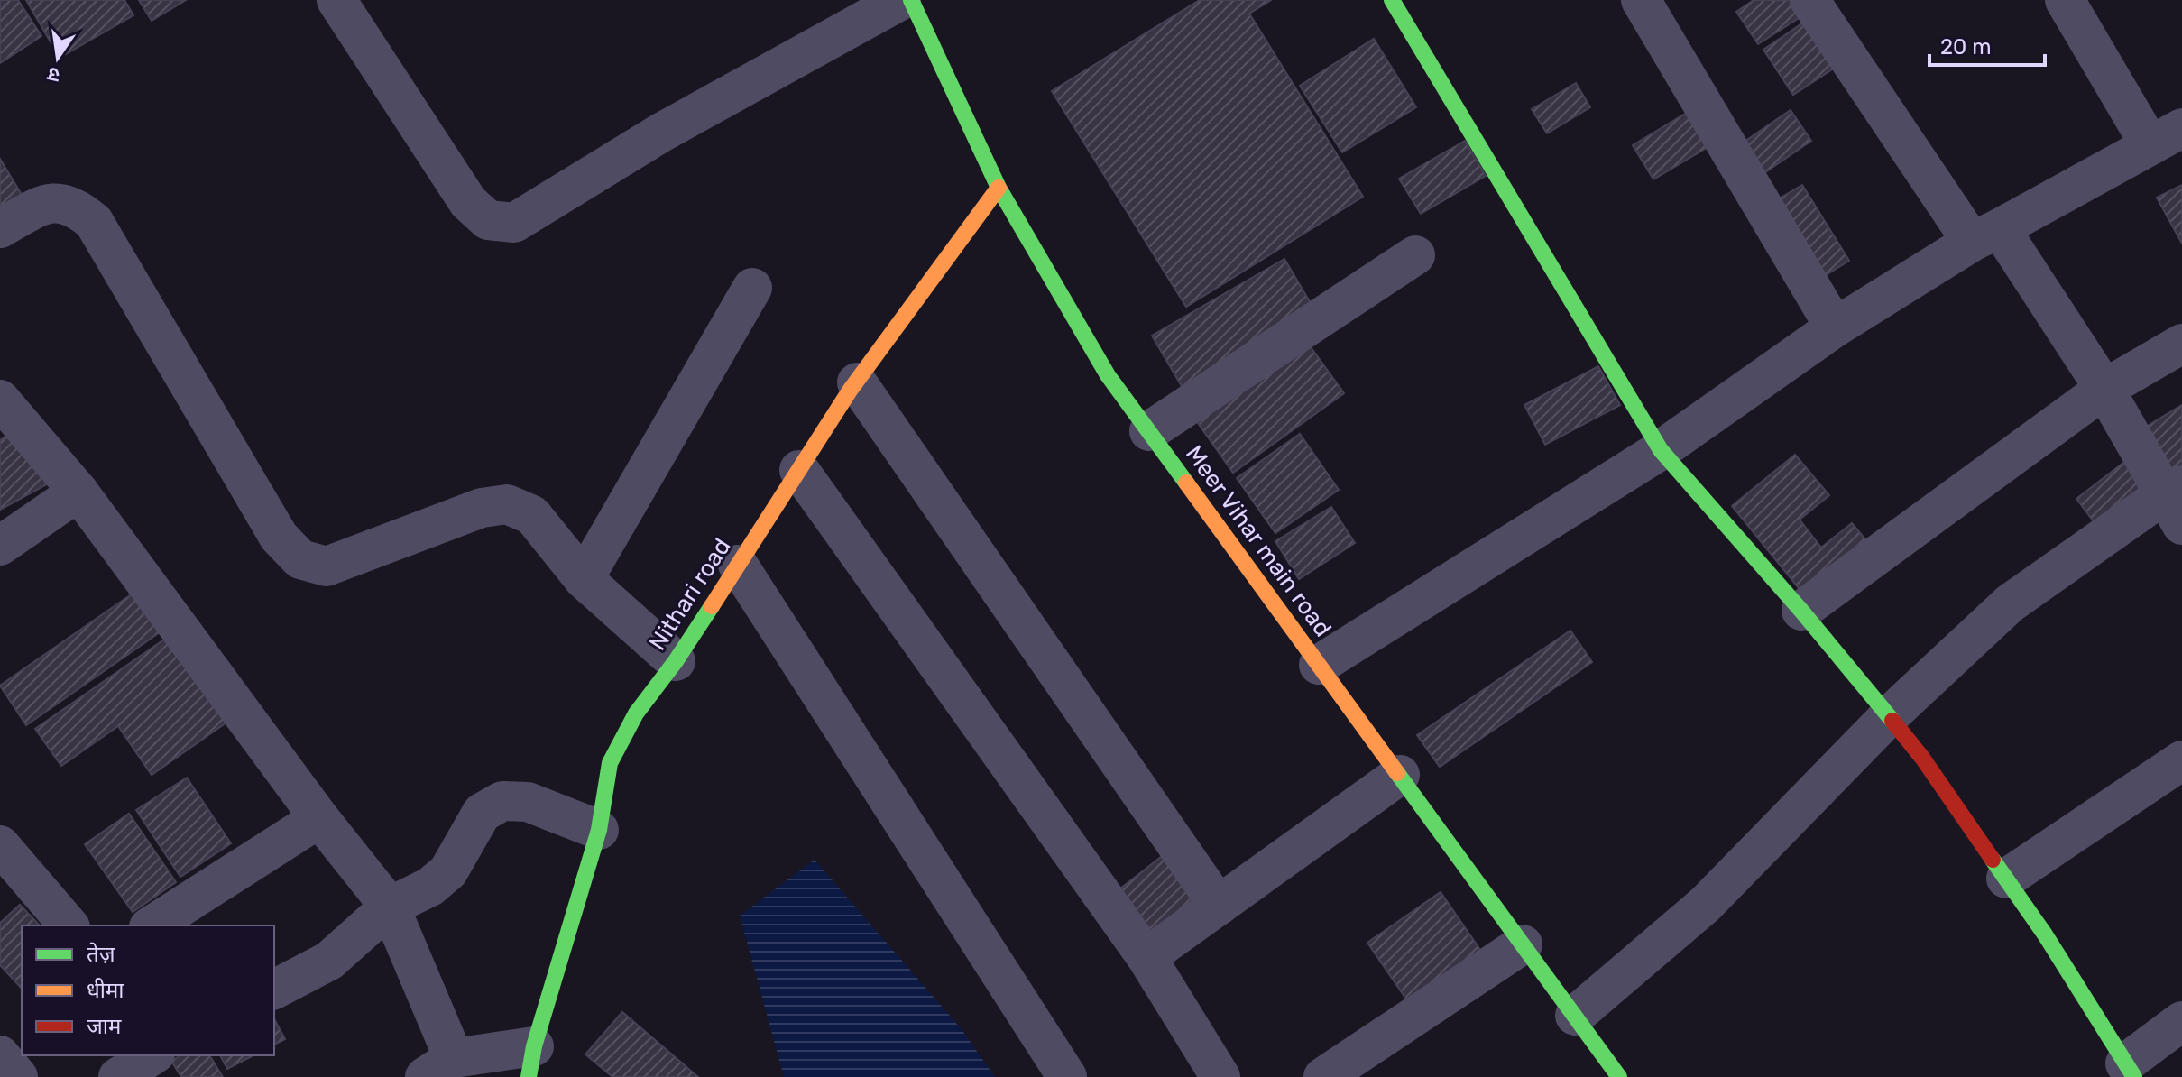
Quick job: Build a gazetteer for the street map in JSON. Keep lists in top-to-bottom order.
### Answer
{
  "streets": {
    "street": ["Meer Vihar main road", "Nithari road"]
  },
  "crossings": [
    ["Meer Vihar main road", "Nithari road"]
  ],
  "legend": ["तेज़", "धीमा", "जाम"],
  "scale_bar": "20 m",
  "north": "bottom"
}
